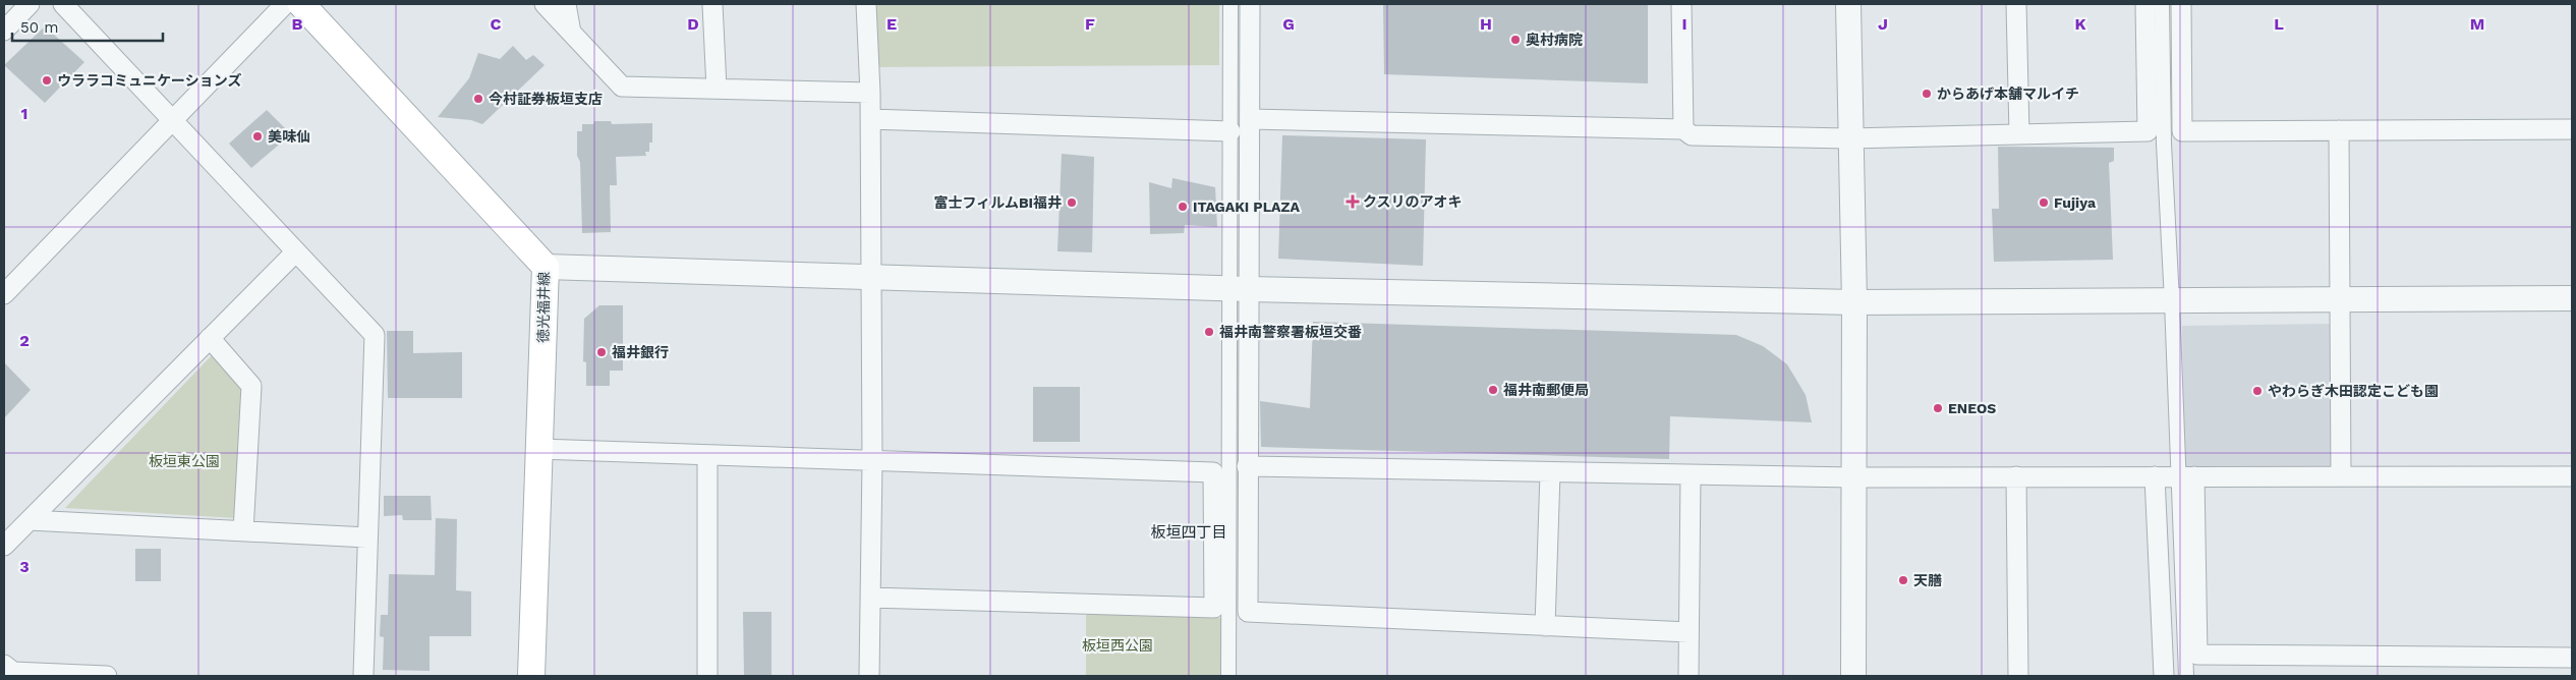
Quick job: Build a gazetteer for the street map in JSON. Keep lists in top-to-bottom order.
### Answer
{
  "streets": {
    "main road": ["徳光福井線"]
  },
  "districts": ["板垣四丁目"],
  "parks": ["板垣東公園", "板垣西公園"],
  "places": {
    "other": [
      "奥村病院",
      "ウララコミュニケーションズ",
      "からあげ本舗マルイチ",
      "今村証券板垣支店",
      "美味仙",
      "富士フィルムBI福井",
      "Fujiya",
      "ITAGAKI PLAZA",
      "福井南警察署板垣交番",
      "福井銀行",
      "福井南郵便局",
      "やわらぎ木田認定こども園",
      "ENEOS",
      "天膳"
    ],
    "health": ["クスリのアオキ"]
  },
  "scale_bar": "50 m",
  "grid": {
    "columns": [
      "B",
      "C",
      "D",
      "E",
      "F",
      "G",
      "H",
      "I",
      "J",
      "K",
      "L",
      "M"
    ],
    "rows": ["1", "2", "3"]
  }
}
